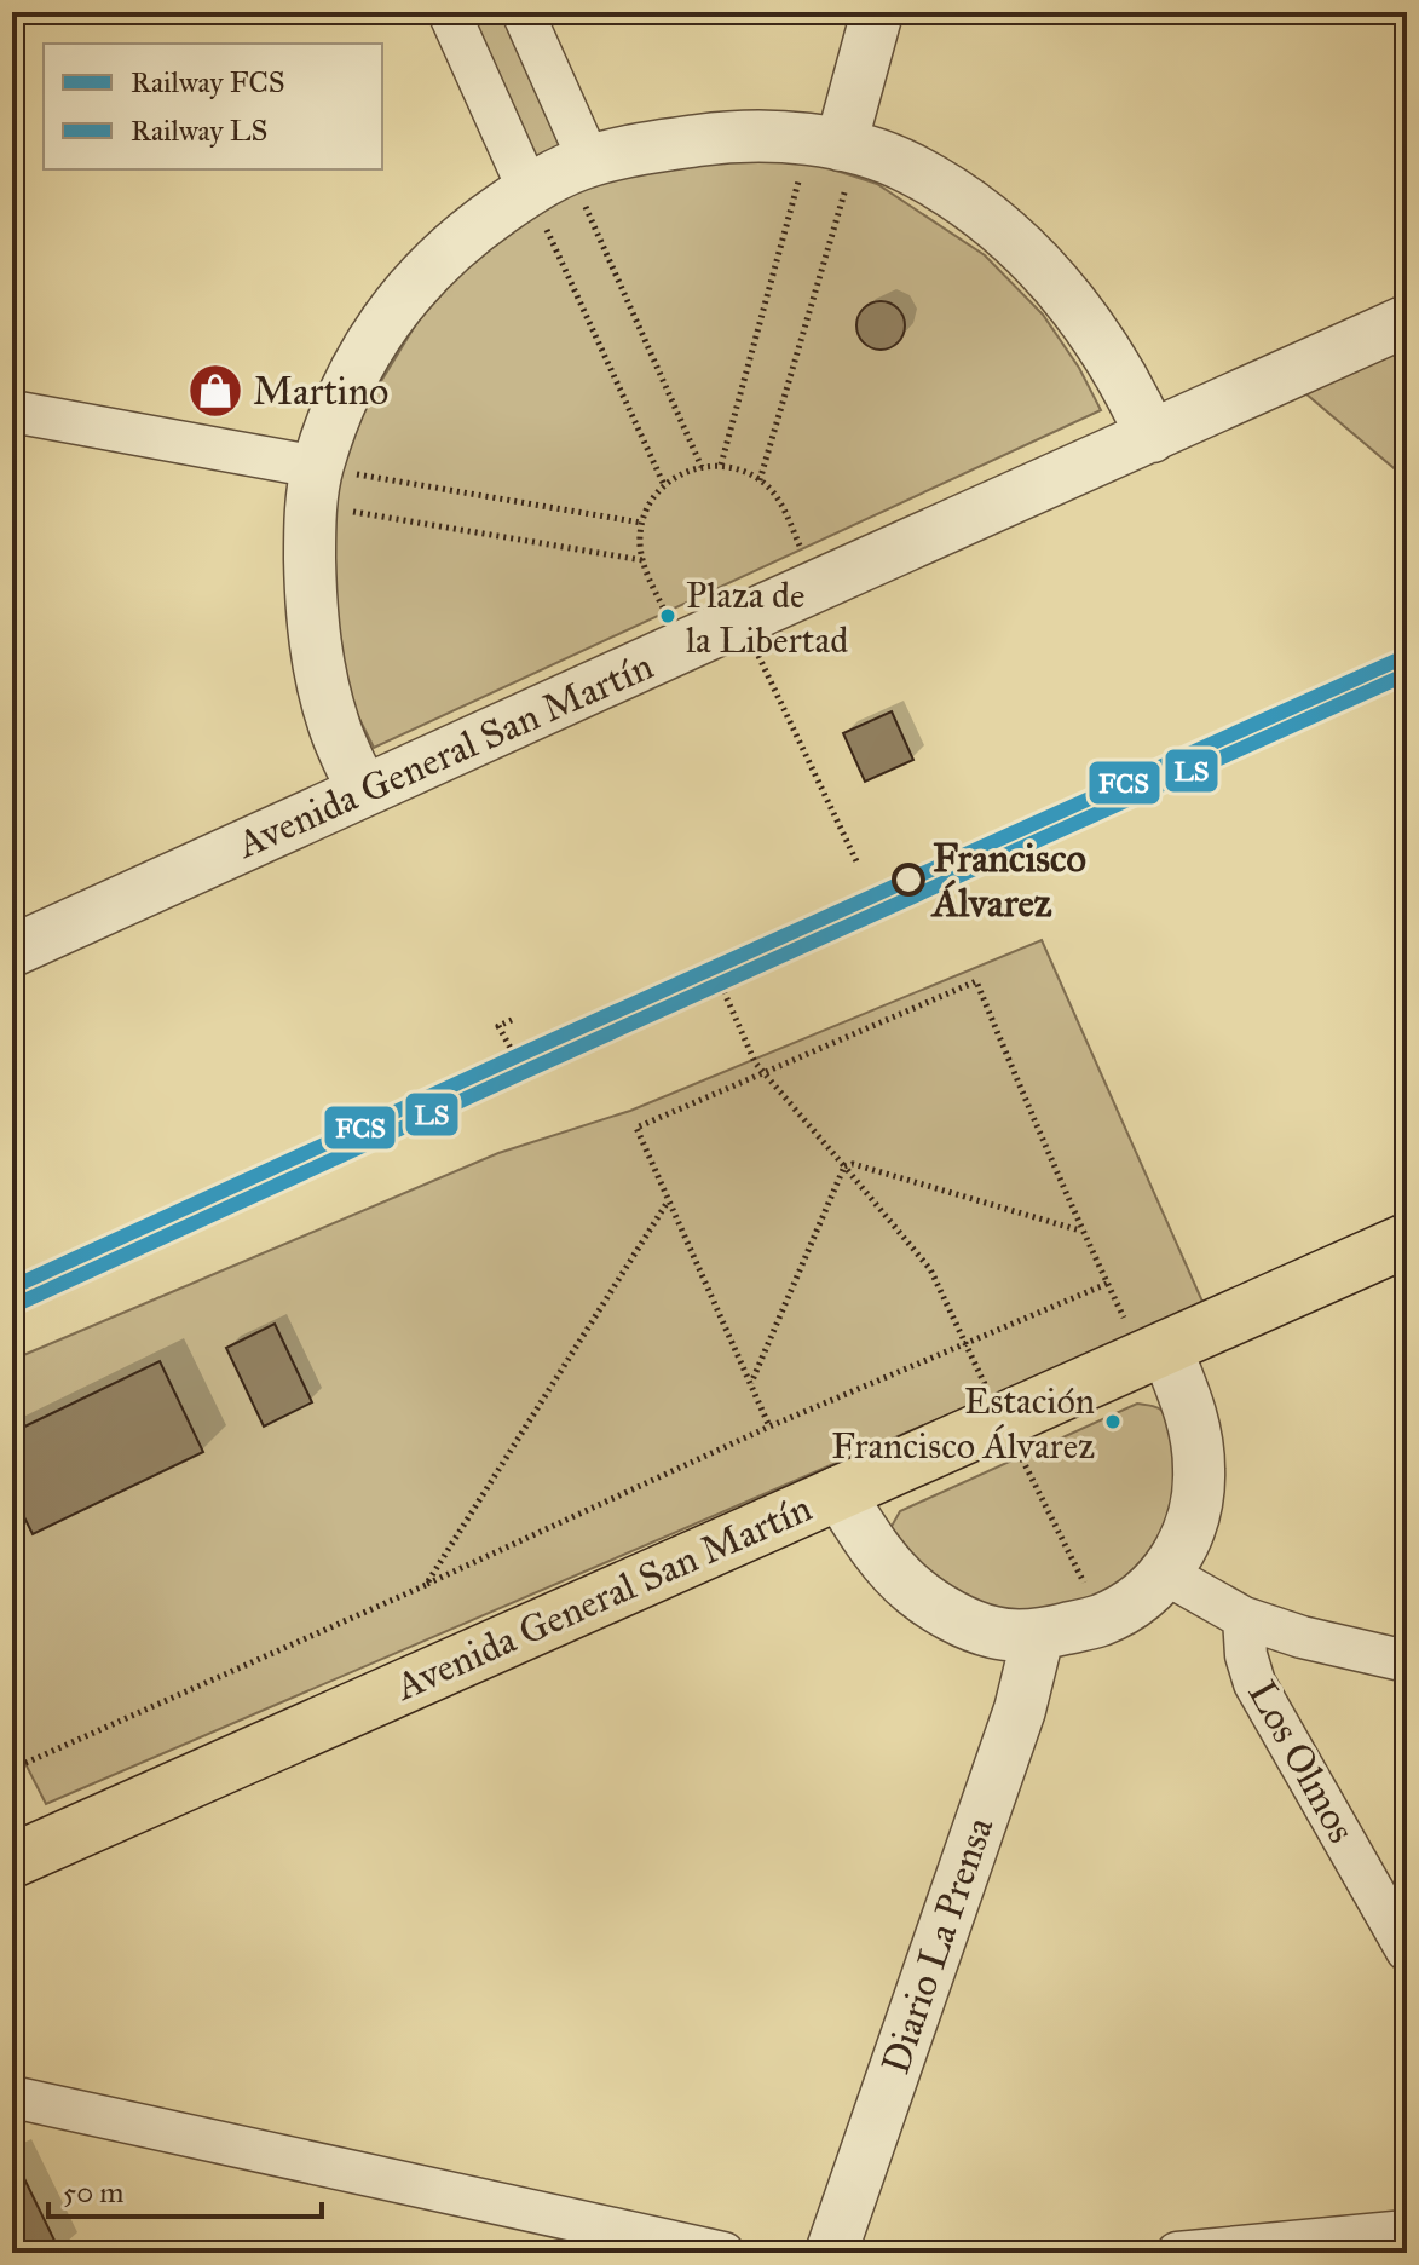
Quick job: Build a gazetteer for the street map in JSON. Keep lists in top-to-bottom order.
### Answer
{
  "streets": {
    "main road": ["Avenida General San Martín"],
    "street": ["Los Olmos", "Diario La Prensa"]
  },
  "places": {
    "shop": ["Martino"],
    "other": ["Plaza de la Libertad", "Francisco Álvarez", "Estación Francisco Álvarez"]
  },
  "lines": ["rail line FCS", "rail line LS"],
  "legend": ["Railway FCS", "Railway LS"],
  "scale_bar": "50 m"
}
